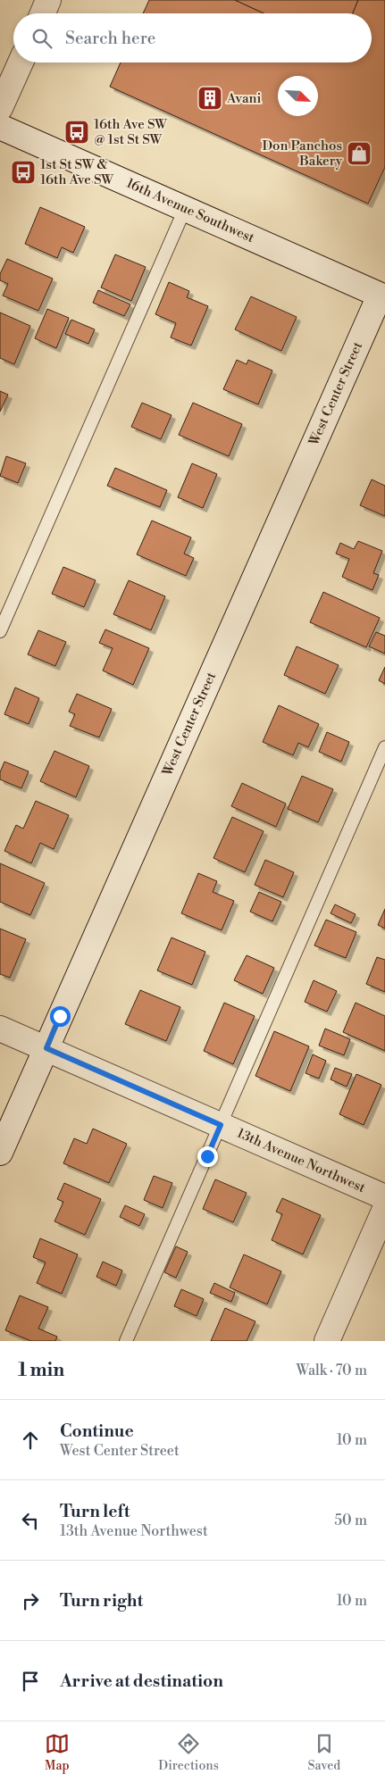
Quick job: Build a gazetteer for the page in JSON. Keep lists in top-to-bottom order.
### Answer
{
  "streets": {
    "street": ["16th Avenue Southwest", "West Center Street", "13th Avenue Northwest"]
  },
  "crossings": [
    ["16th Avenue Southwest", "West Center Street"],
    ["West Center Street", "13th Avenue Northwest"]
  ],
  "places": {
    "building": ["Avani"],
    "bus stop": ["16th Ave SW @ 1st St SW", "1st St SW & 16th Ave SW"],
    "shop": ["Don Panchos Bakery"]
  },
  "north": "bottom right",
  "page": {
    "search": "Search here",
    "heading": ["1 min", "Walk · 70 m"],
    "list": [
      ["Continue", "West Center Street", "10 m"],
      ["Turn left", "13th Avenue Northwest", "50 m"],
      ["Turn right", "10 m"],
      "Arrive at destination"
    ],
    "nav": ["Map", "Directions", "Saved"]
  }
}
